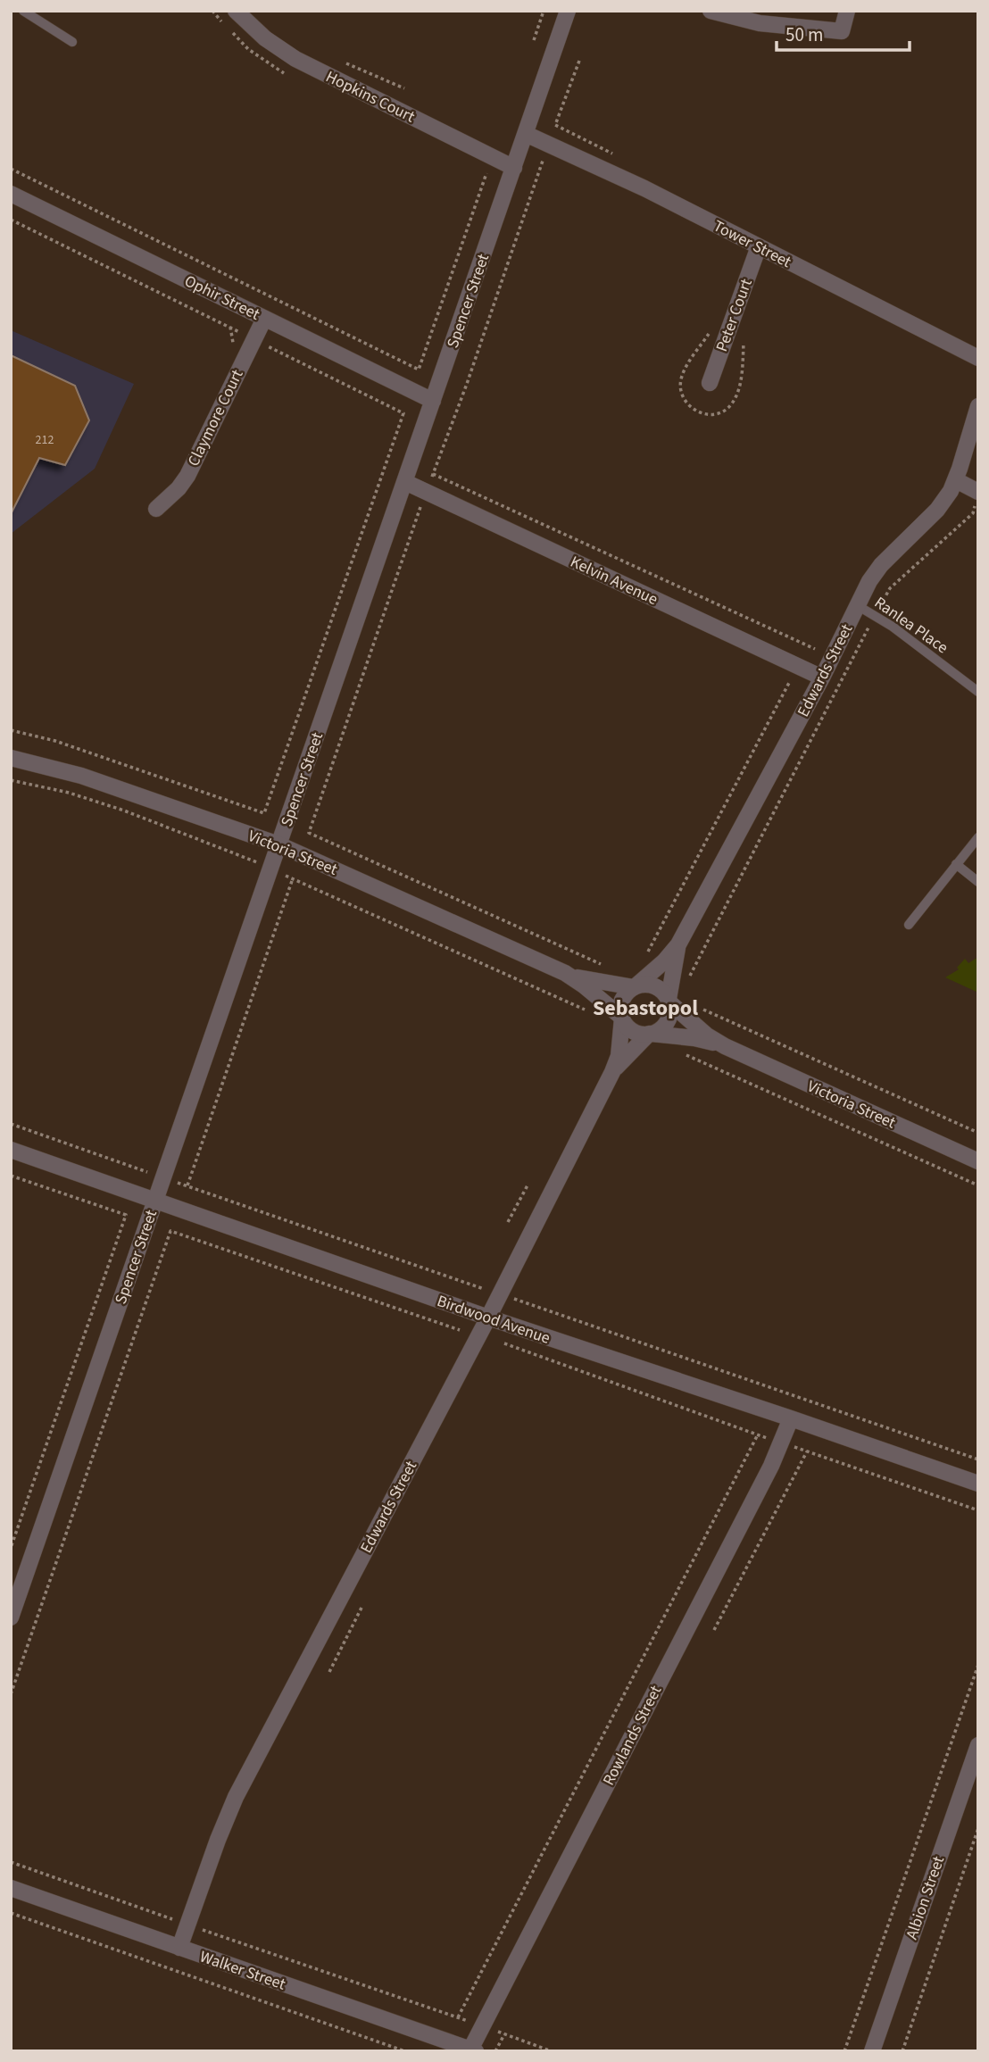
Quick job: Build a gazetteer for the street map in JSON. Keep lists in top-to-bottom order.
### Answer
{
  "streets": {
    "street": [
      "Hopkins Court",
      "Tower Street",
      "Ophir Street",
      "Spencer Street",
      "Peter Court",
      "Claymore Court",
      "Kelvin Avenue",
      "Edwards Street",
      "Victoria Street",
      "Birdwood Avenue",
      "Rowlands Street",
      "Albion Street",
      "Walker Street"
    ],
    "lane": ["Ranlea Place"]
  },
  "crossings": [
    ["Hopkins Court", "Spencer Street"],
    ["Tower Street", "Spencer Street"],
    ["Tower Street", "Peter Court"],
    ["Ophir Street", "Spencer Street"],
    ["Ophir Street", "Claymore Court"],
    ["Spencer Street", "Kelvin Avenue"],
    ["Spencer Street", "Victoria Street"],
    ["Spencer Street", "Birdwood Avenue"],
    ["Kelvin Avenue", "Edwards Street"],
    ["Ranlea Place", "Edwards Street"],
    ["Edwards Street", "Victoria Street"],
    ["Edwards Street", "Birdwood Avenue"],
    ["Edwards Street", "Walker Street"],
    ["Birdwood Avenue", "Rowlands Street"],
    ["Rowlands Street", "Walker Street"]
  ],
  "districts": ["Sebastopol"],
  "house_numbers": ["212"],
  "scale_bar": "50 m"
}
